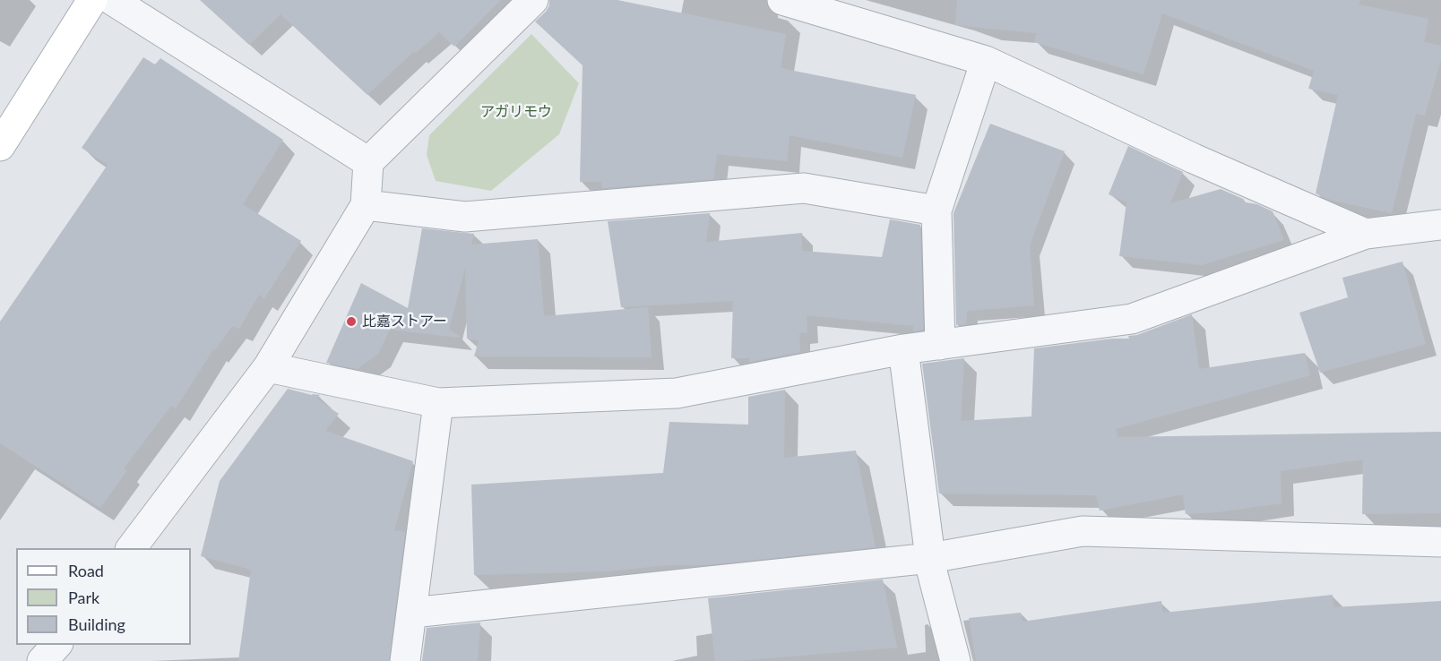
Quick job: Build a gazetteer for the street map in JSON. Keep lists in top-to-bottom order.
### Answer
{
  "parks": ["アガリモウ"],
  "places": ["比嘉ストアー"],
  "legend": ["Road", "Park", "Building"]
}
